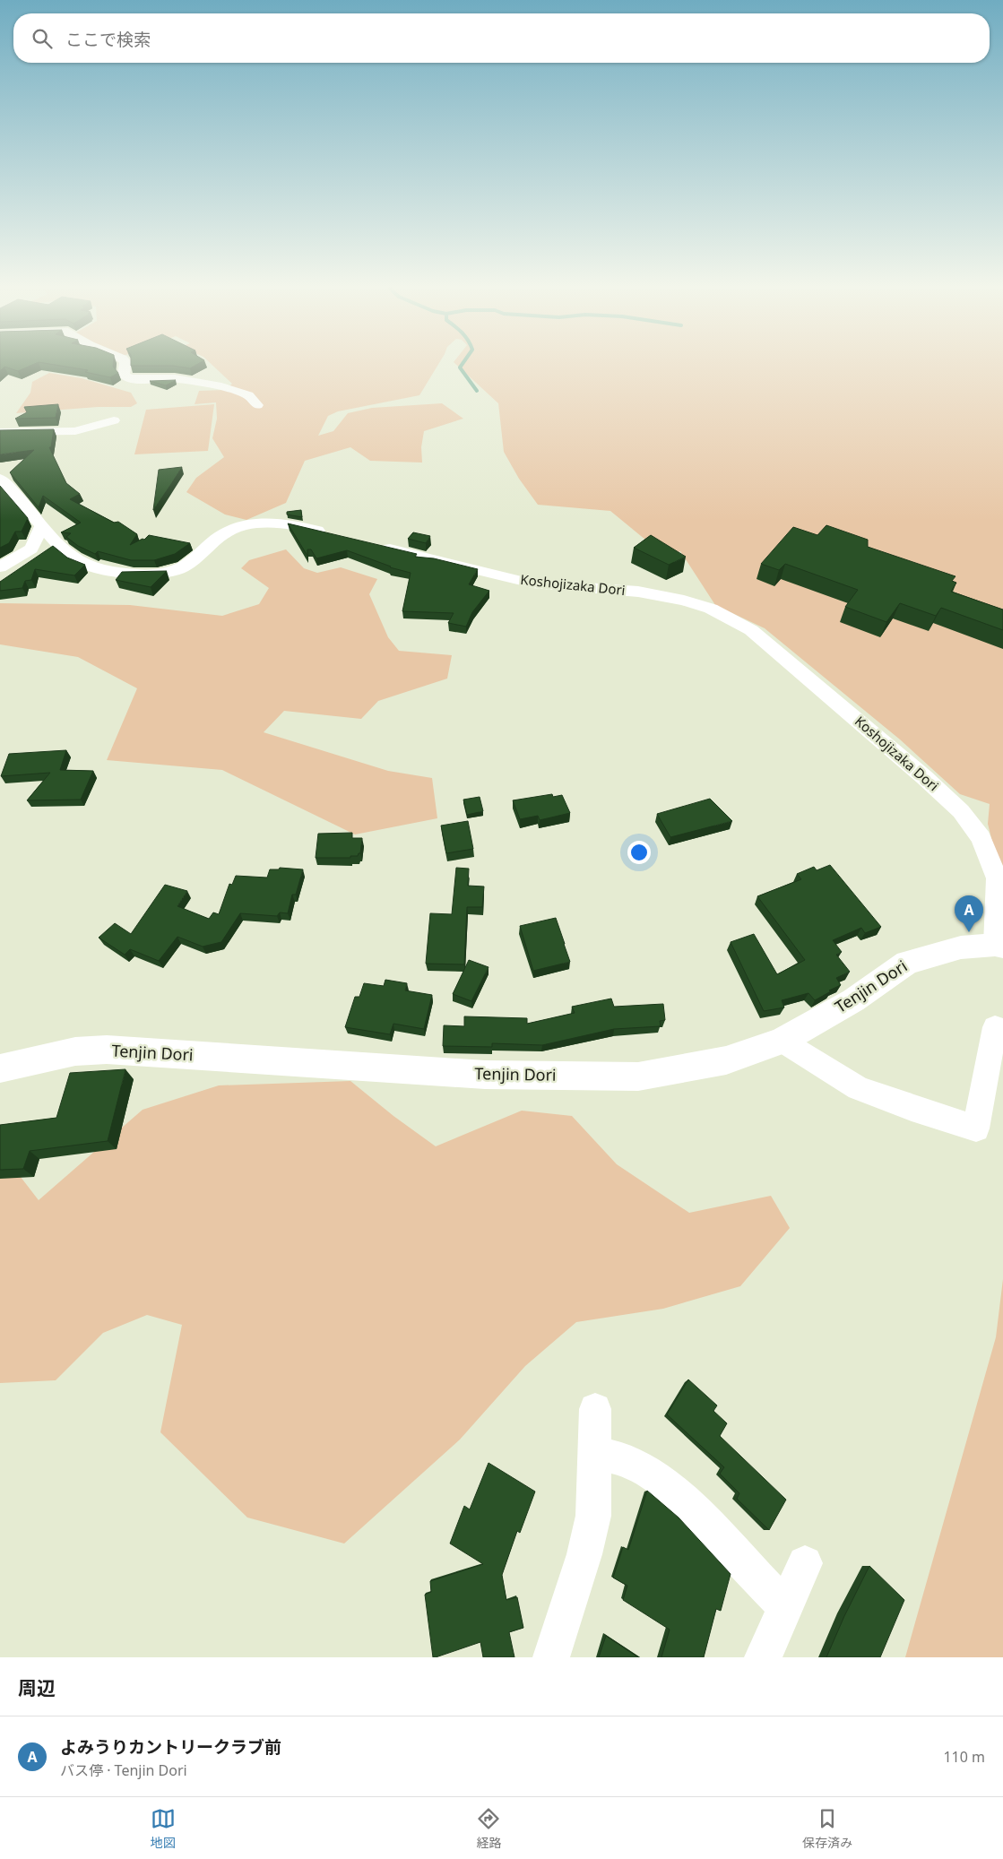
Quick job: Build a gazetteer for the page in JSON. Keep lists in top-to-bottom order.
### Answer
{
  "streets": {
    "street": ["Koshojizaka Dori", "Tenjin Dori"]
  },
  "crossings": [
    ["Koshojizaka Dori", "Tenjin Dori"]
  ],
  "page": {
    "search": "ここで検索",
    "pins": "A",
    "heading": "周辺",
    "list": [
      {
        "mark": "A",
        "name": "よみうりカントリークラブ前",
        "note": "バス停 · Tenjin Dori",
        "value": "110 m"
      }
    ],
    "nav": ["地図", "経路", "保存済み"]
  }
}
